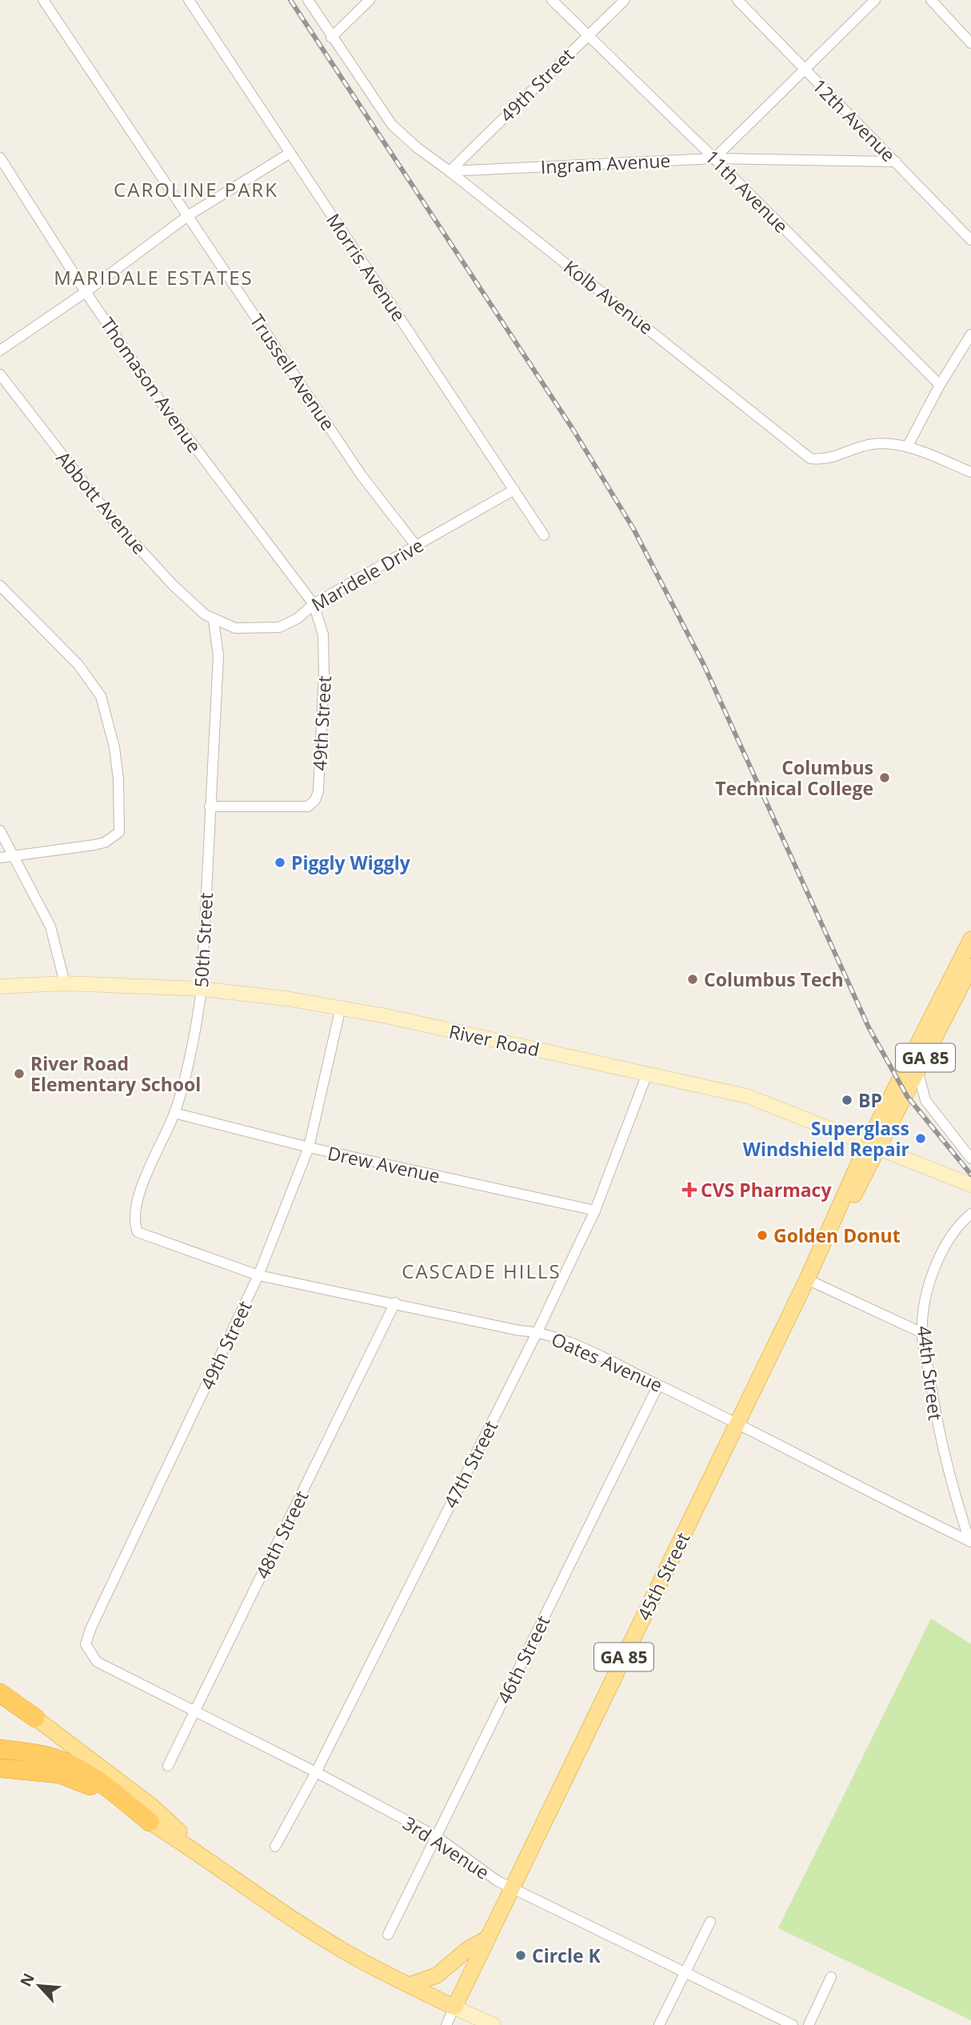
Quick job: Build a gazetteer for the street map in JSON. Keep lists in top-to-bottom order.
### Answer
{
  "streets": {
    "main road": ["River Road", "GA 85", "45th Street"],
    "street": [
      "49th Street",
      "12th Avenue",
      "Ingram Avenue",
      "11th Avenue",
      "Morris Avenue",
      "Kolb Avenue",
      "Trussell Avenue",
      "Thomason Avenue",
      "Abbott Avenue",
      "Maridele Drive",
      "50th Street",
      "Drew Avenue",
      "Oates Avenue",
      "44th Street",
      "47th Street",
      "48th Street",
      "46th Street",
      "3rd Avenue"
    ]
  },
  "crossings": [
    ["49th Street", "Ingram Avenue"],
    ["49th Street", "11th Avenue"],
    ["49th Street", "Kolb Avenue"],
    ["49th Street", "Thomason Avenue"],
    ["49th Street", "Maridele Drive"],
    ["49th Street", "50th Street"],
    ["49th Street", "River Road"],
    ["49th Street", "Drew Avenue"],
    ["49th Street", "Oates Avenue"],
    ["49th Street", "3rd Avenue"],
    ["12th Avenue", "Ingram Avenue"],
    ["Ingram Avenue", "11th Avenue"],
    ["Ingram Avenue", "Kolb Avenue"],
    ["Morris Avenue", "Maridele Drive"],
    ["Trussell Avenue", "Maridele Drive"],
    ["Thomason Avenue", "Maridele Drive"],
    ["Abbott Avenue", "Maridele Drive"],
    ["Abbott Avenue", "50th Street"],
    ["Maridele Drive", "50th Street"],
    ["50th Street", "River Road"],
    ["50th Street", "Drew Avenue"],
    ["50th Street", "Oates Avenue"],
    ["River Road", "47th Street"],
    ["River Road", "45th Street"],
    ["Drew Avenue", "47th Street"],
    ["Oates Avenue", "44th Street"],
    ["Oates Avenue", "47th Street"],
    ["Oates Avenue", "48th Street"],
    ["Oates Avenue", "45th Street"],
    ["Oates Avenue", "46th Street"],
    ["47th Street", "3rd Avenue"],
    ["48th Street", "3rd Avenue"],
    ["45th Street", "3rd Avenue"],
    ["46th Street", "3rd Avenue"]
  ],
  "districts": ["CAROLINE PARK", "MARIDALE ESTATES", "CASCADE HILLS"],
  "places": {
    "other": [
      "Columbus Technical College",
      "Piggly Wiggly",
      "Columbus Tech",
      "River Road Elementary School",
      "BP",
      "Superglass Windshield Repair",
      "Golden Donut",
      "Circle K"
    ],
    "health": ["CVS Pharmacy"]
  },
  "north": "top left"
}
